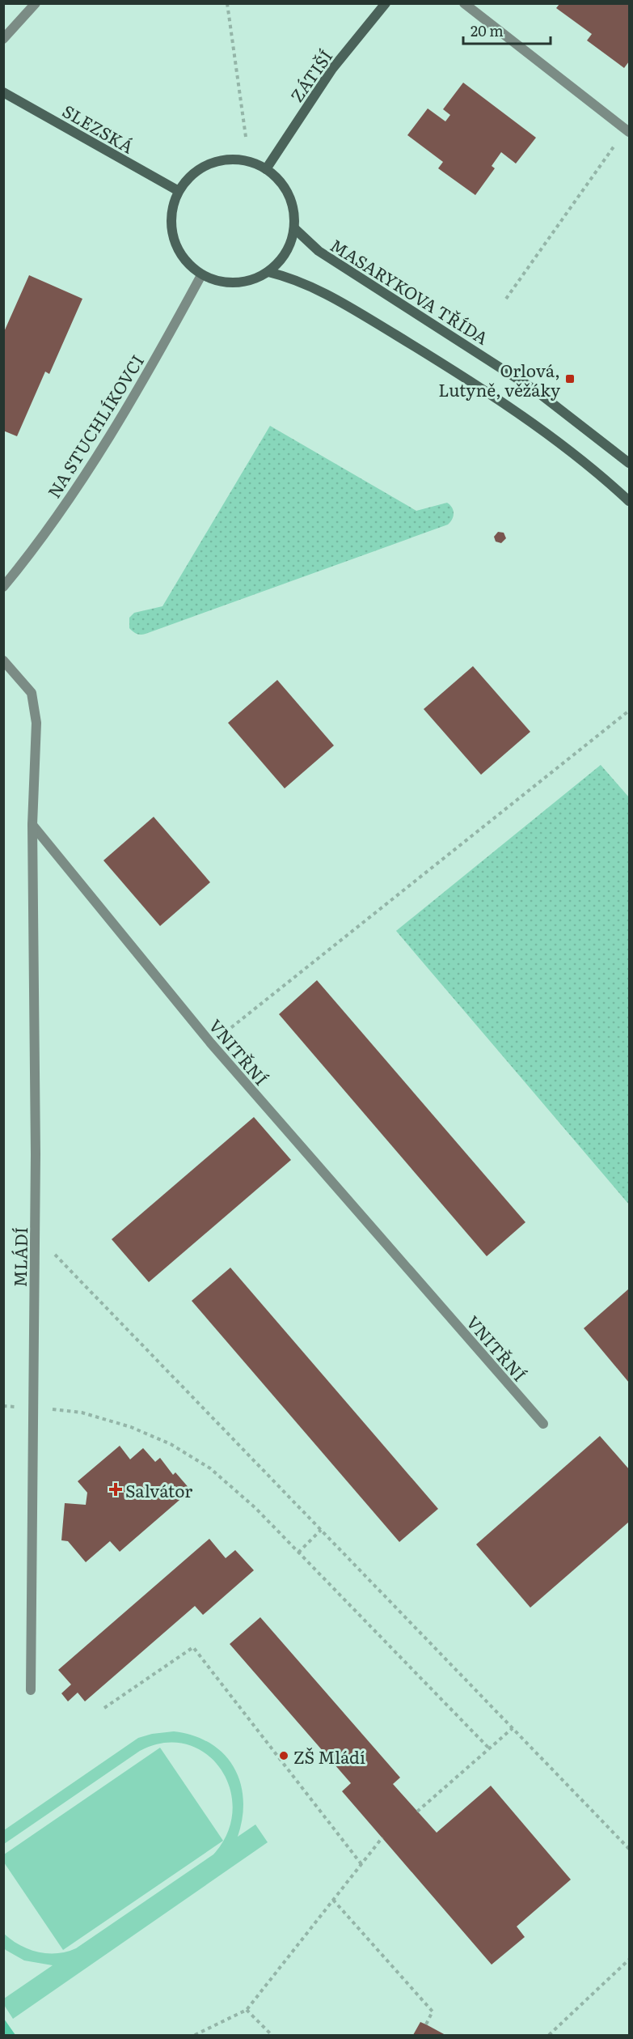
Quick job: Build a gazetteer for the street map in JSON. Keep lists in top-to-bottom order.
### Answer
{
  "streets": {
    "street": [
      "ZÁTIŠÍ",
      "SLEZSKÁ",
      "MASARYKOVA TŘÍDA",
      "NA STUCHLÍKOVCI",
      "VNITŘNÍ",
      "MLÁDÍ"
    ]
  },
  "crossings": [
    ["ZÁTIŠÍ", "SLEZSKÁ"],
    ["ZÁTIŠÍ", "MASARYKOVA TŘÍDA"],
    ["ZÁTIŠÍ", "NA STUCHLÍKOVCI"],
    ["SLEZSKÁ", "MASARYKOVA TŘÍDA"],
    ["SLEZSKÁ", "NA STUCHLÍKOVCI"],
    ["MASARYKOVA TŘÍDA", "NA STUCHLÍKOVCI"],
    ["VNITŘNÍ", "MLÁDÍ"]
  ],
  "places": {
    "transit": ["Orlová, Lutyně, věžáky"],
    "health": ["Salvátor"],
    "other": ["ZŠ Mládí"]
  },
  "scale_bar": "20 m"
}
